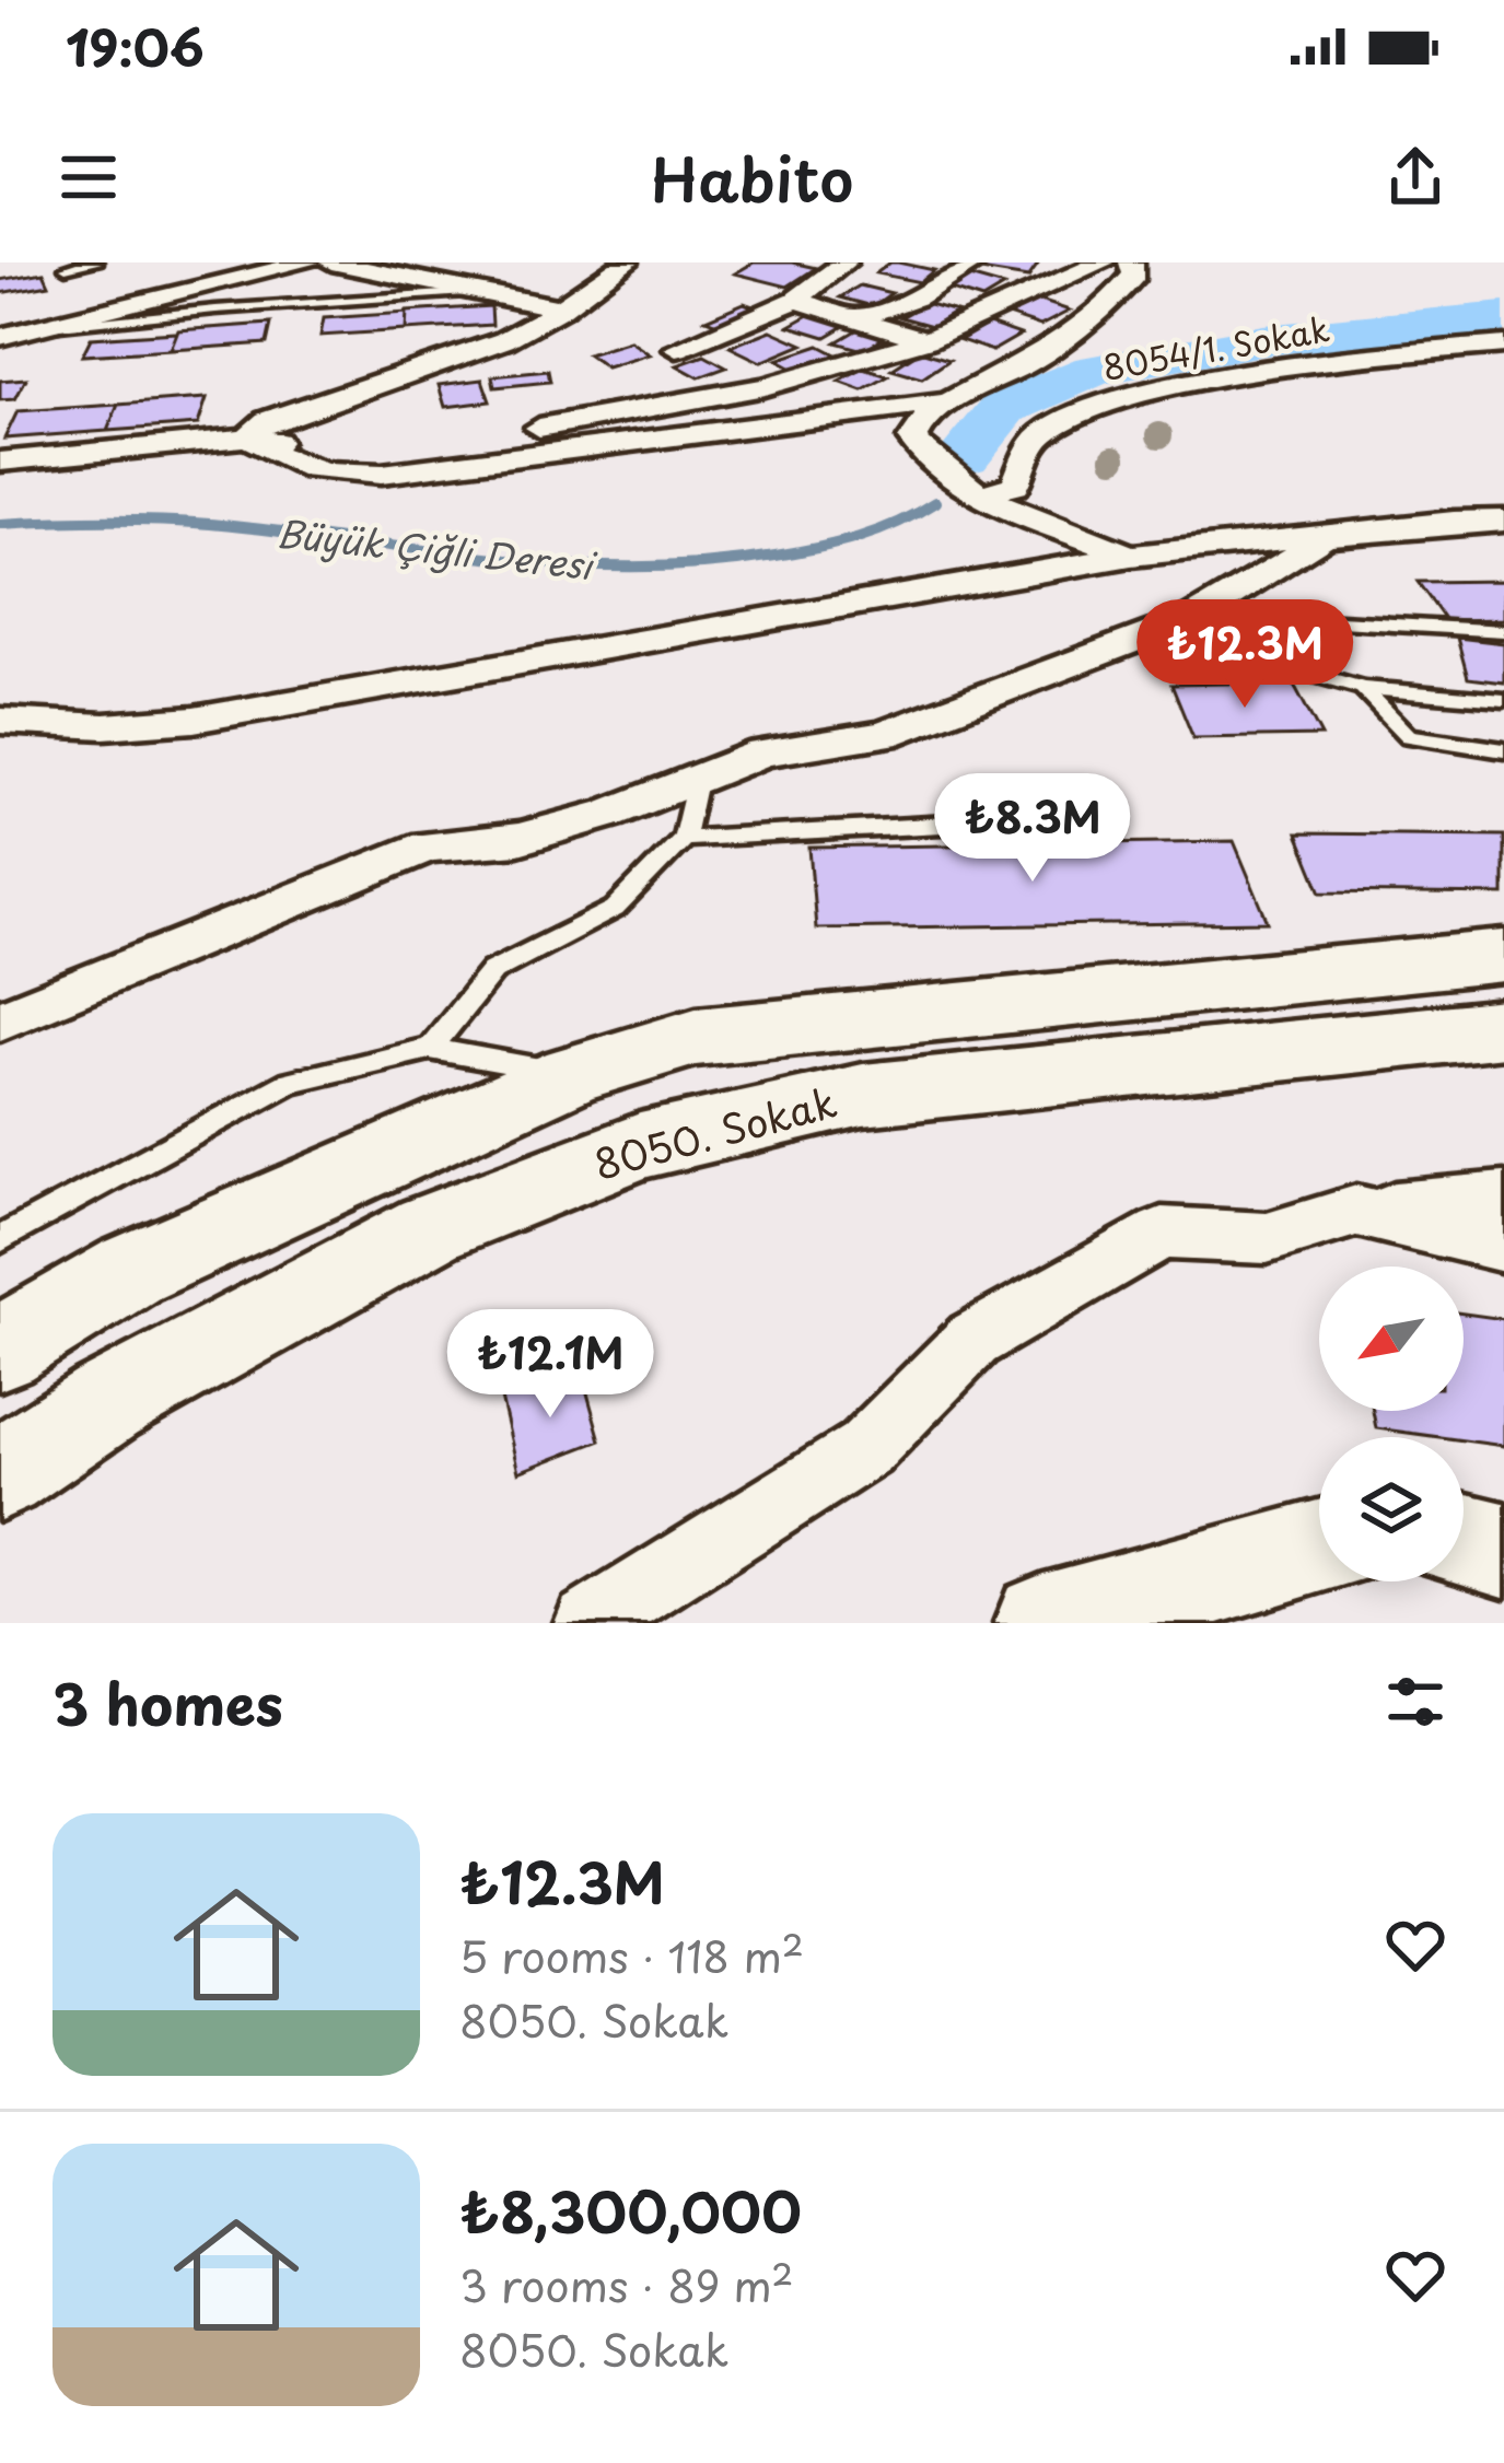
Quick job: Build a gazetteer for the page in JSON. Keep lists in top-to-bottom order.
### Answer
{
  "streets": {
    "street": ["8054/1. Sokak", "8050. Sokak"]
  },
  "water": ["Büyük Çiğli Deresi"],
  "north": "bottom left",
  "page": {
    "status": "19:06",
    "header": "Habito",
    "price": ["₺12.3M", "₺8.3M", "₺12.1M"],
    "heading": "3 homes",
    "list": [
      {
        "name": "₺12.3M",
        "note": "5 rooms · 118 m² · 8050. Sokak"
      },
      {
        "name": "₺8,300,000",
        "note": "3 rooms · 89 m² · 8050. Sokak"
      }
    ]
  }
}
